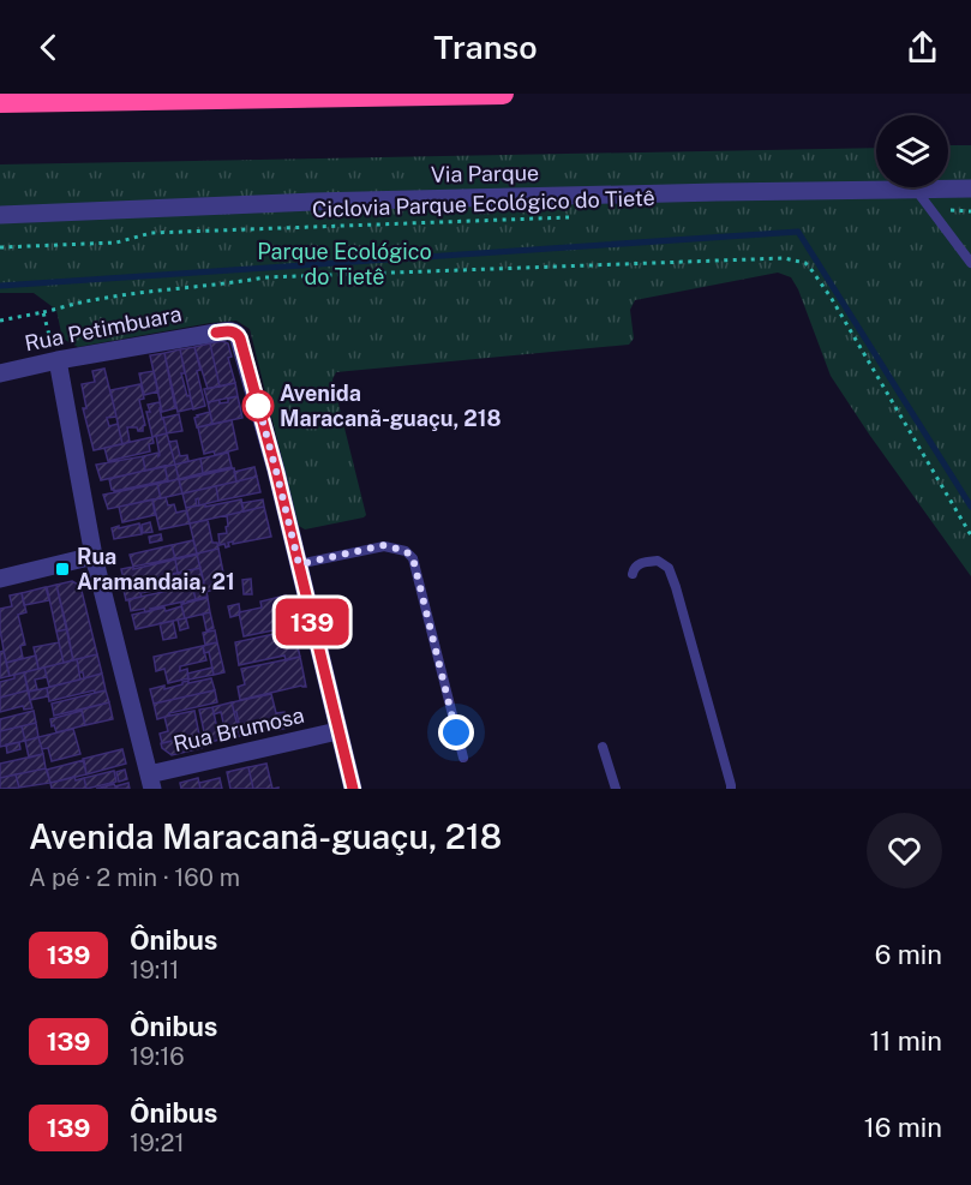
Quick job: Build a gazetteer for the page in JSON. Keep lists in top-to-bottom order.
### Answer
{
  "streets": {
    "street": ["Via Parque", "Rua Petimbuara", "Rua Brumosa"],
    "path": ["Ciclovia Parque Ecológico do Tietê"]
  },
  "parks": ["Parque Ecológico do Tietê"],
  "places": {
    "other": ["Avenida Maracanã-guaçu, 218"],
    "transit": ["Rua Aramandaia, 21"]
  },
  "lines": ["bus line 139"],
  "page": {
    "header": "Transo",
    "on_map": "139",
    "heading": ["Avenida Maracanã-guaçu, 218", "A pé · 2 min · 160 m"],
    "list": [
      {
        "mark": "139",
        "name": "Ônibus",
        "note": "19:11",
        "value": "6 min"
      },
      {
        "mark": "139",
        "name": "Ônibus",
        "note": "19:16",
        "value": "11 min"
      },
      {
        "mark": "139",
        "name": "Ônibus",
        "note": "19:21",
        "value": "16 min"
      }
    ]
  }
}
